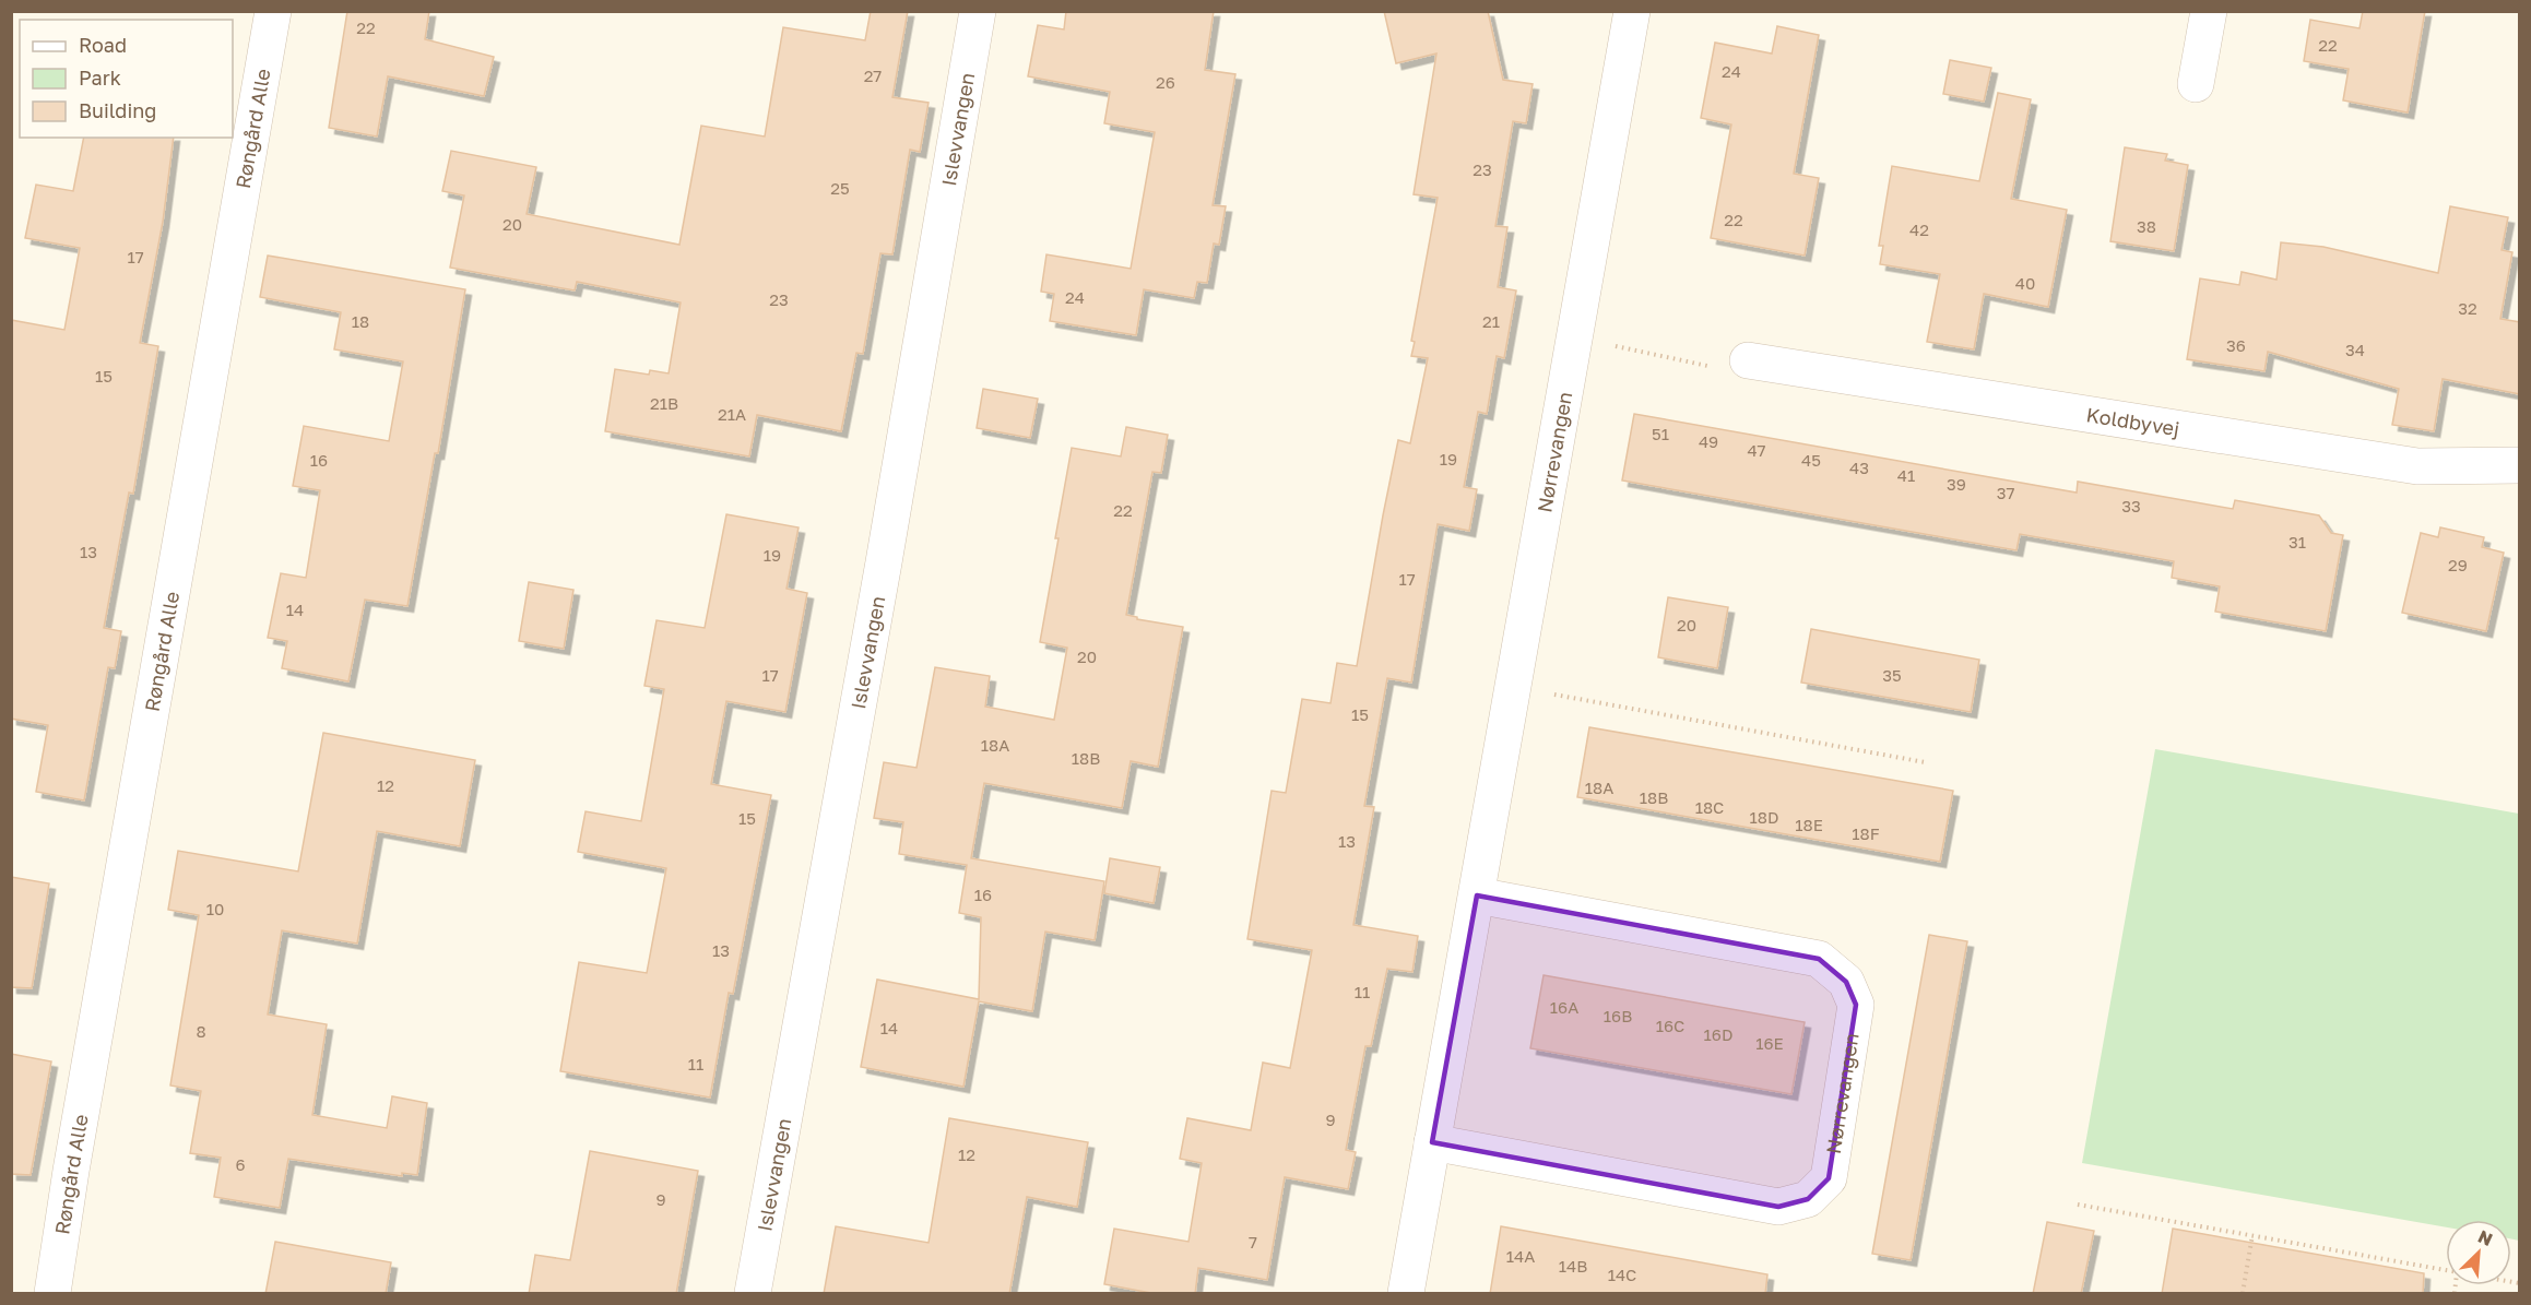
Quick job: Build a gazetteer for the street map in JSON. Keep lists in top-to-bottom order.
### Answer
{
  "streets": {
    "street": [
      "Røngård Alle",
      "Islevvangen",
      "Koldbyvej",
      "Nørrevangen"
    ]
  },
  "house_numbers": [
    "22",
    "22",
    "24",
    "27",
    "26",
    "23",
    "25",
    "22",
    "20",
    "38",
    "42",
    "17",
    "40",
    "24",
    "23",
    "32",
    "18",
    "21",
    "36",
    "34",
    "15",
    "21B",
    "21A",
    "51",
    "49",
    "47",
    "19",
    "16",
    "45",
    "43",
    "41",
    "39",
    "37",
    "33",
    "22",
    "31",
    "13",
    "19",
    "29",
    "17",
    "14",
    "20",
    "20",
    "17",
    "35",
    "15",
    "18A",
    "18B",
    "12",
    "18A",
    "18B",
    "18C",
    "18D",
    "15",
    "18E",
    "18F",
    "13",
    "16",
    "10",
    "13",
    "11",
    "16A",
    "16B",
    "16C",
    "14",
    "8",
    "16D",
    "16E",
    "11",
    "9",
    "12",
    "6",
    "9",
    "7",
    "14A",
    "14B",
    "14C"
  ],
  "legend": ["Road", "Park", "Building"],
  "north": "top right"
}
